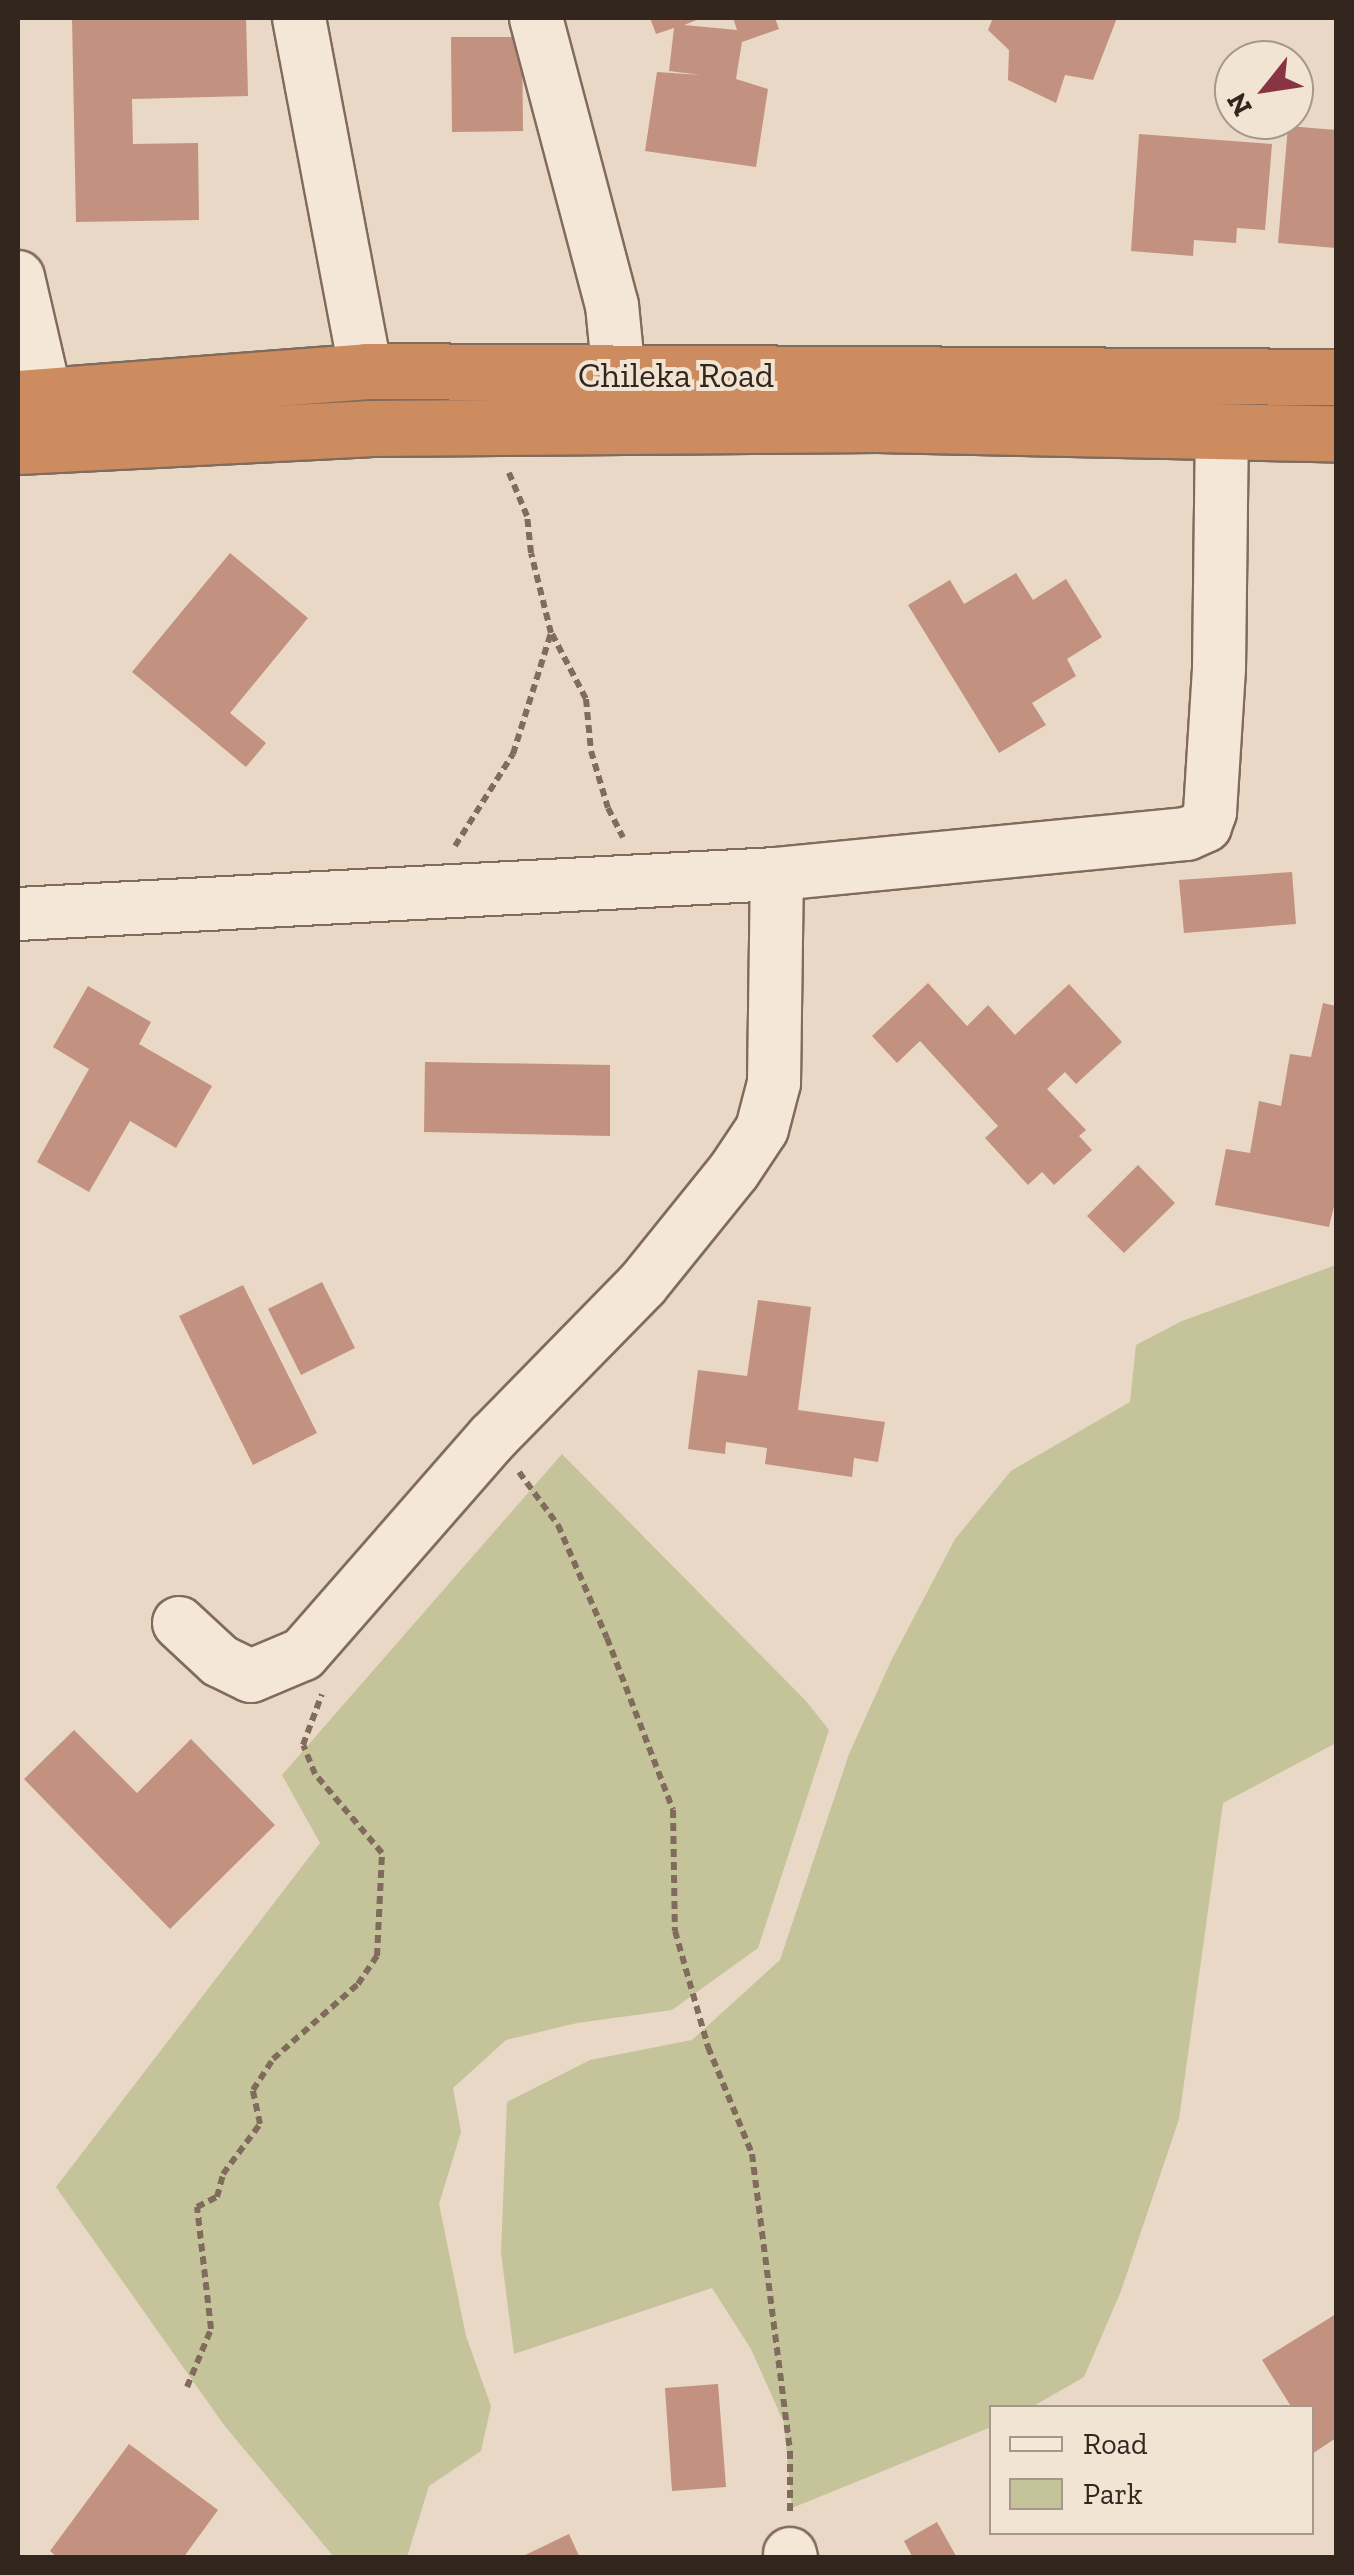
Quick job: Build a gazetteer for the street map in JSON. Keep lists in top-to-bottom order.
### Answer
{
  "streets": {
    "highway": ["Chileka Road"]
  },
  "legend": ["Road", "Park"],
  "north": "bottom left"
}
